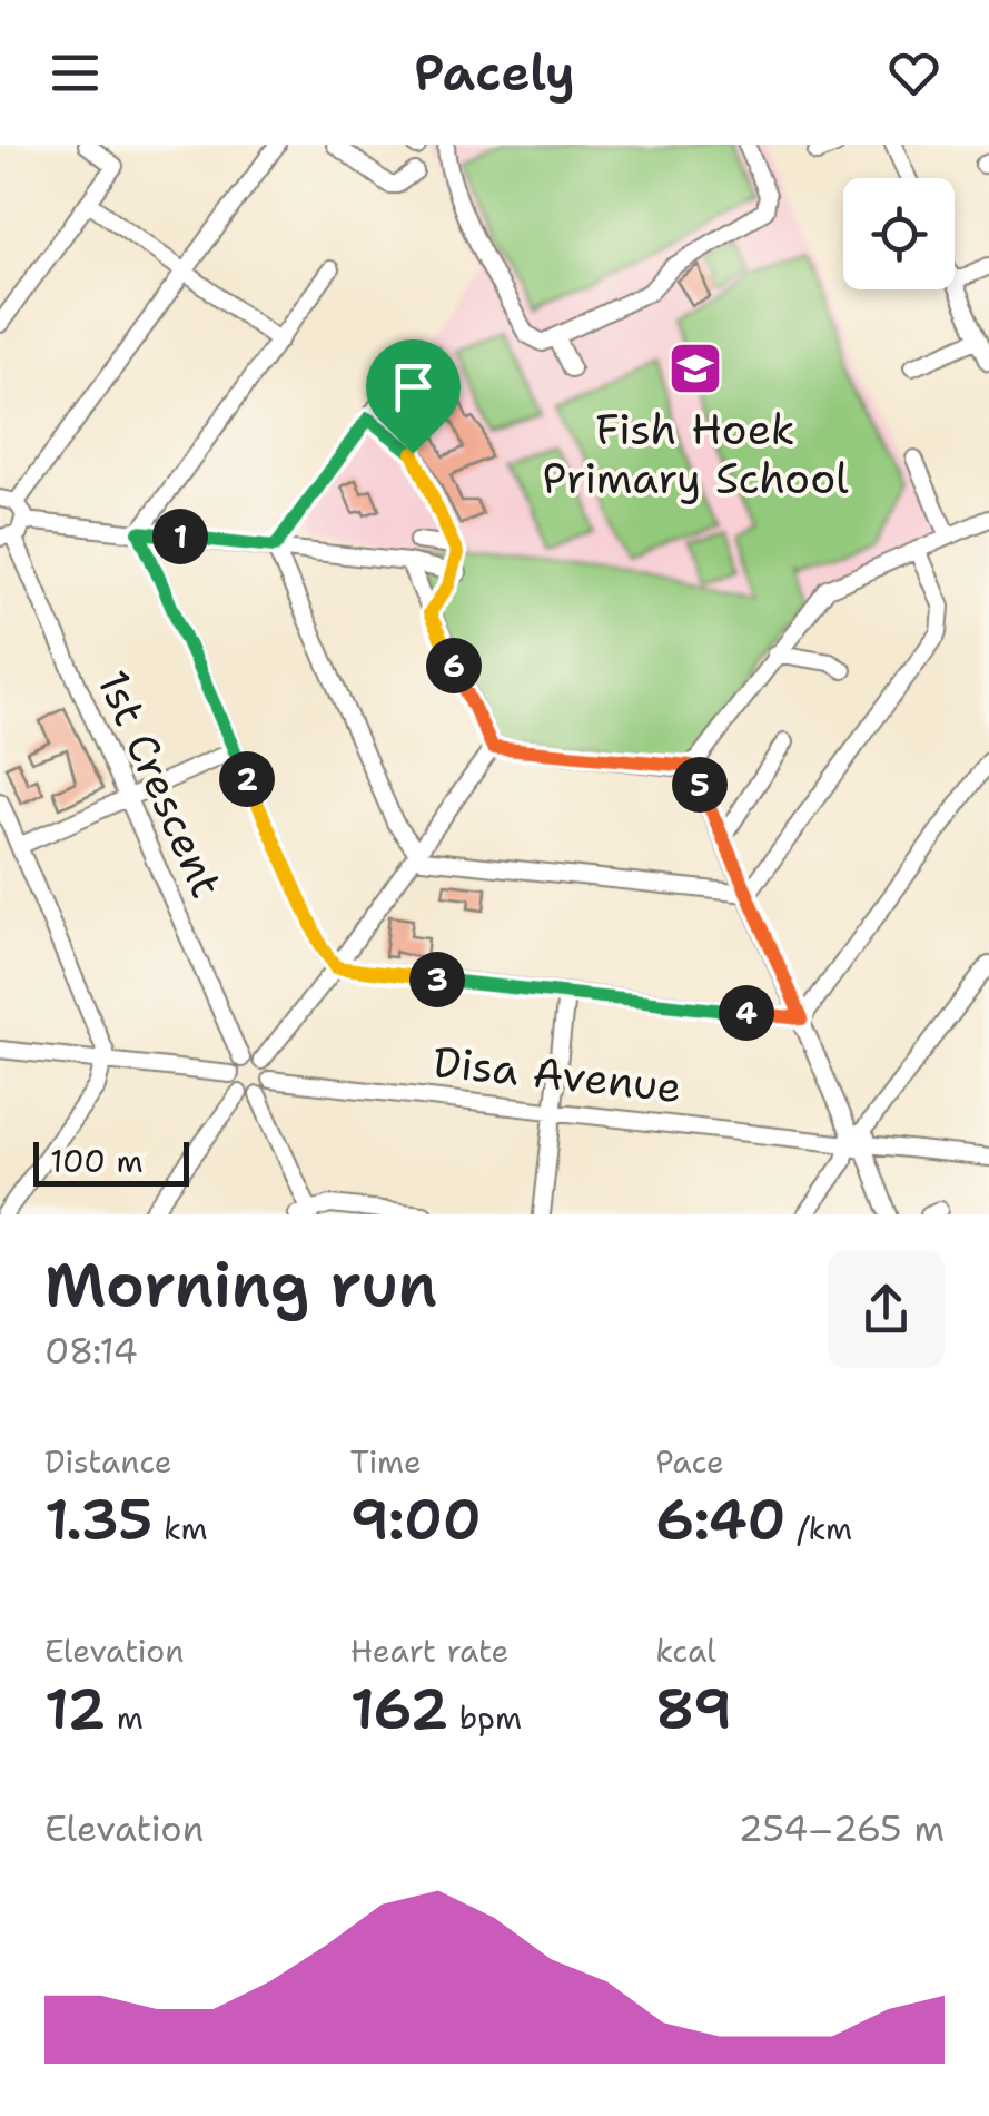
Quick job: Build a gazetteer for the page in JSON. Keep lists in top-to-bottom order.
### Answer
{
  "streets": {
    "street": ["1st Crescent", "Disa Avenue"]
  },
  "crossings": [
    ["1st Crescent", "Disa Avenue"]
  ],
  "places": {
    "school or university": ["Fish Hoek Primary School"]
  },
  "scale_bar": "100 m",
  "page": {
    "header": "Pacely",
    "pins": [
      "1",
      "6",
      "2",
      "5",
      "3",
      "4"
    ],
    "scale": "100 m",
    "heading": ["Morning run", "08:14"],
    "stats": [
      ["Distance", "1.35 km"],
      ["Time", "9:00"],
      ["Pace", "6:40 /km"],
      ["Elevation", "12 m"],
      ["Heart rate", "162 bpm"],
      ["kcal", "89"]
    ],
    "chart": ["Elevation", "254–265 m"]
  }
}
